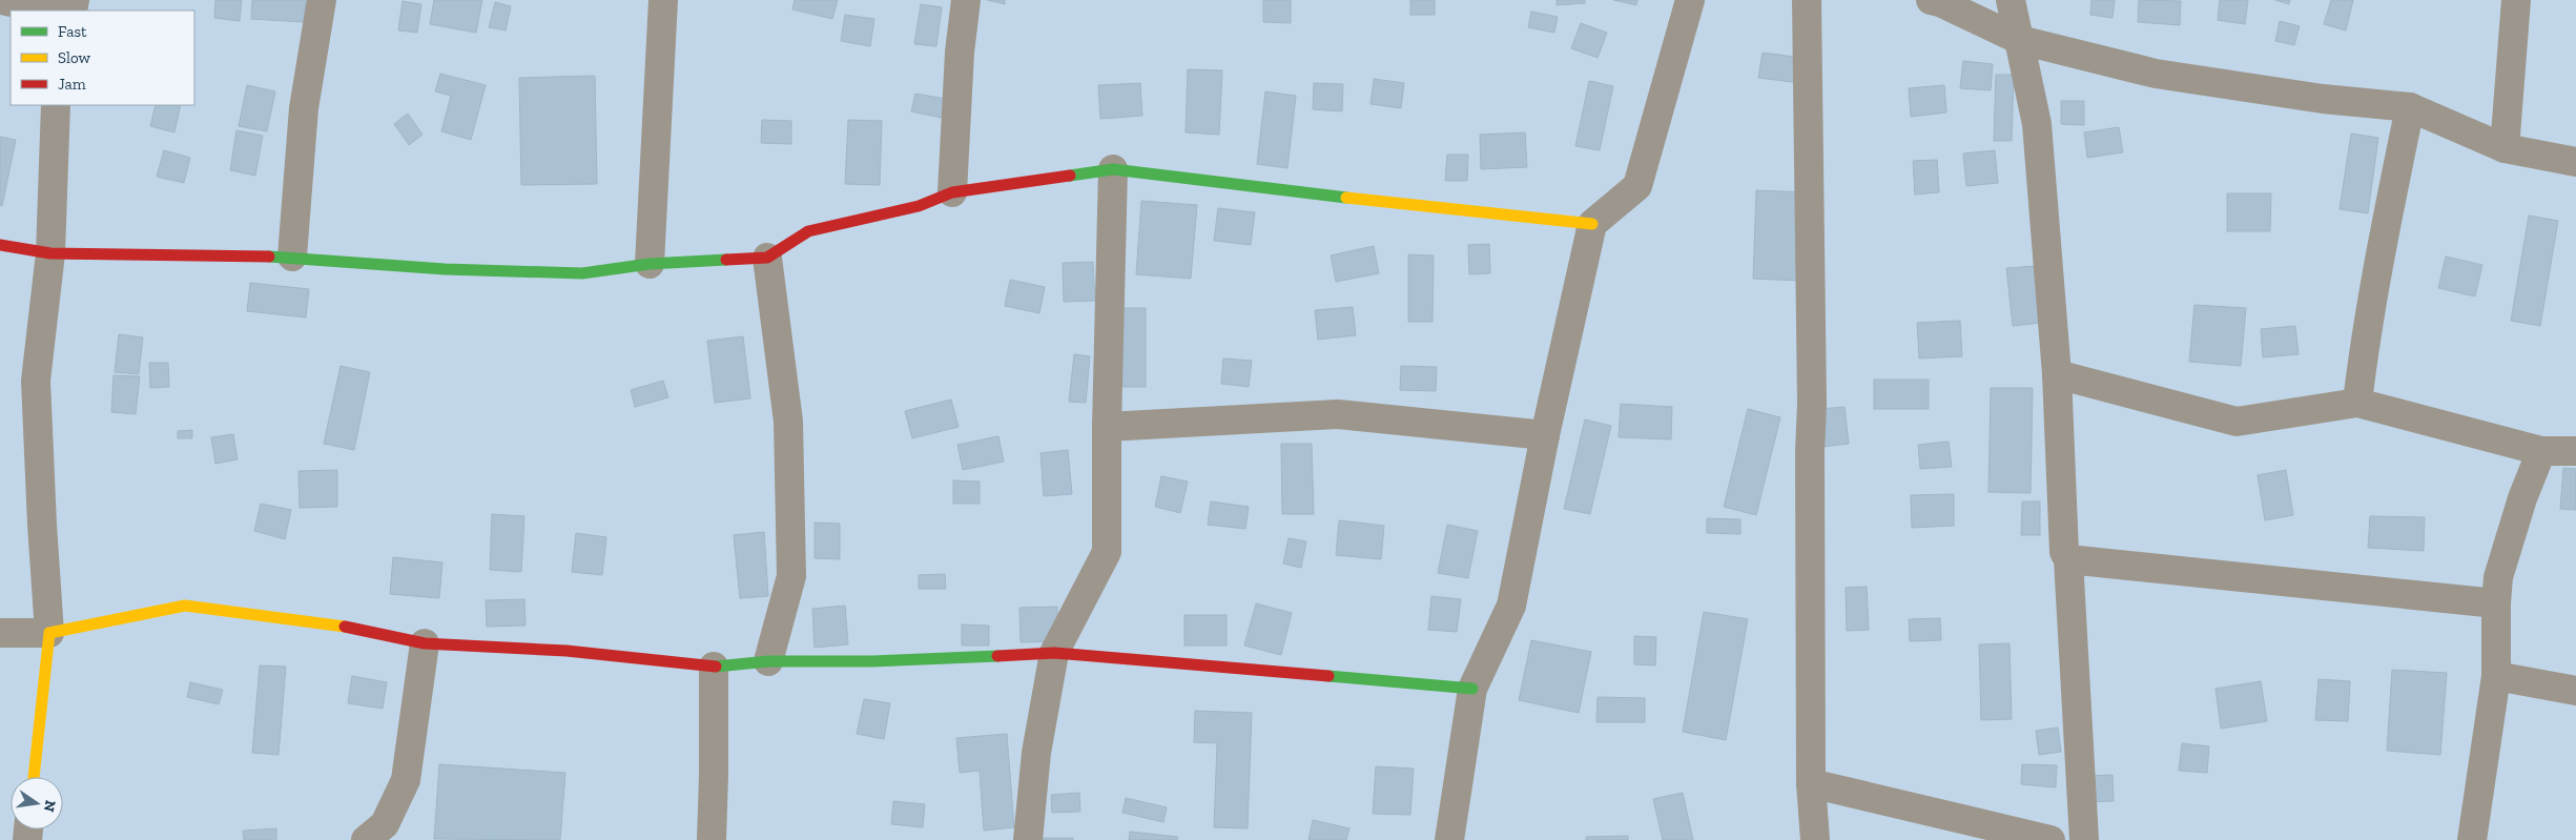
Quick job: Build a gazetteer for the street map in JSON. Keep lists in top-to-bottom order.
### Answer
{
  "legend": ["Fast", "Slow", "Jam"],
  "north": "right"
}
